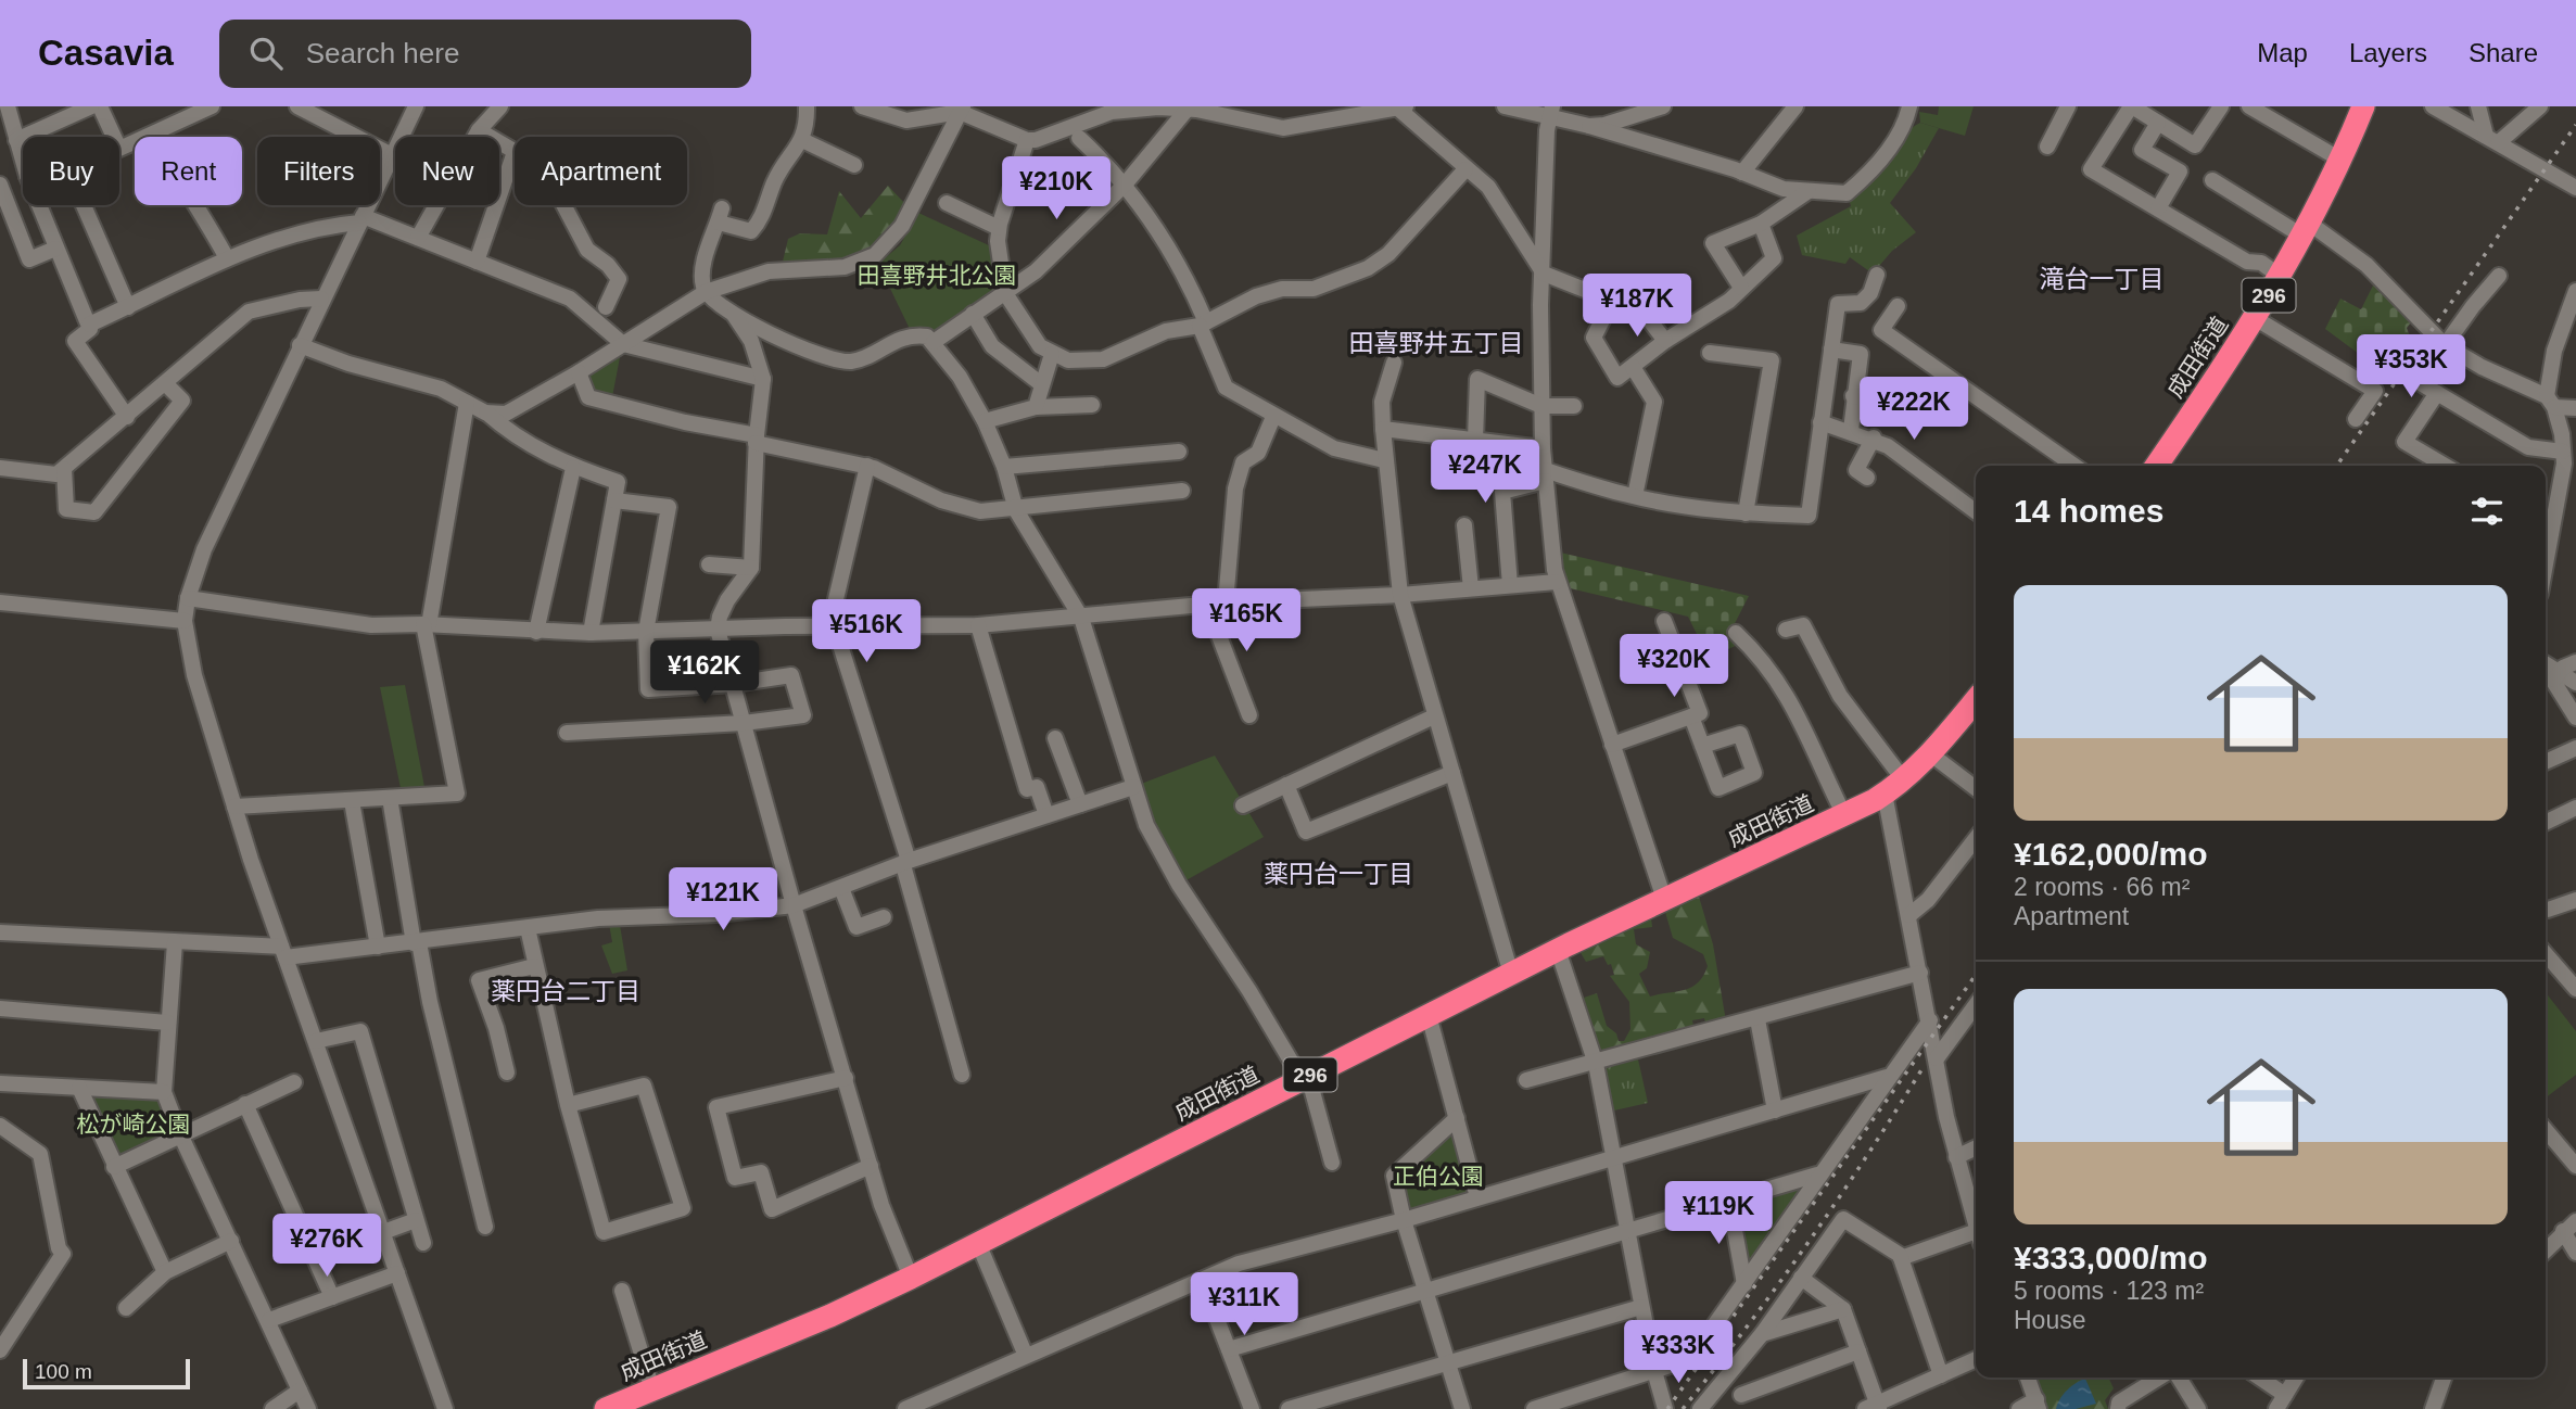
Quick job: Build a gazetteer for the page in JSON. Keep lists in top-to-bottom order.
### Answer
{
  "streets": {
    "highway": ["296", "成田街道"]
  },
  "districts": [
    "滝台一丁目",
    "田喜野井五丁目",
    "薬円台一丁目",
    "薬円台二丁目"
  ],
  "parks": ["田喜野井北公園", "松が崎公園", "正伯公園"],
  "scale_bar": "100 m",
  "page": {
    "header": "Casavia",
    "search": "Search here",
    "nav": ["Map", "Layers", "Share"],
    "chip": [
      "Buy",
      "Rent",
      "Filters",
      "New",
      "Apartment"
    ],
    "price": [
      "¥210K",
      "¥187K",
      "¥353K",
      "¥222K",
      "¥247K",
      "¥165K",
      "¥516K",
      "¥320K",
      "¥162K",
      "¥121K",
      "¥119K",
      "¥276K",
      "¥311K",
      "¥333K"
    ],
    "heading": "14 homes",
    "list": [
      {
        "name": "¥162,000/mo",
        "note": "2 rooms · 66 m² · Apartment"
      },
      {
        "name": "¥333,000/mo",
        "note": "5 rooms · 123 m² · House"
      }
    ],
    "scale": "100 m"
  }
}
